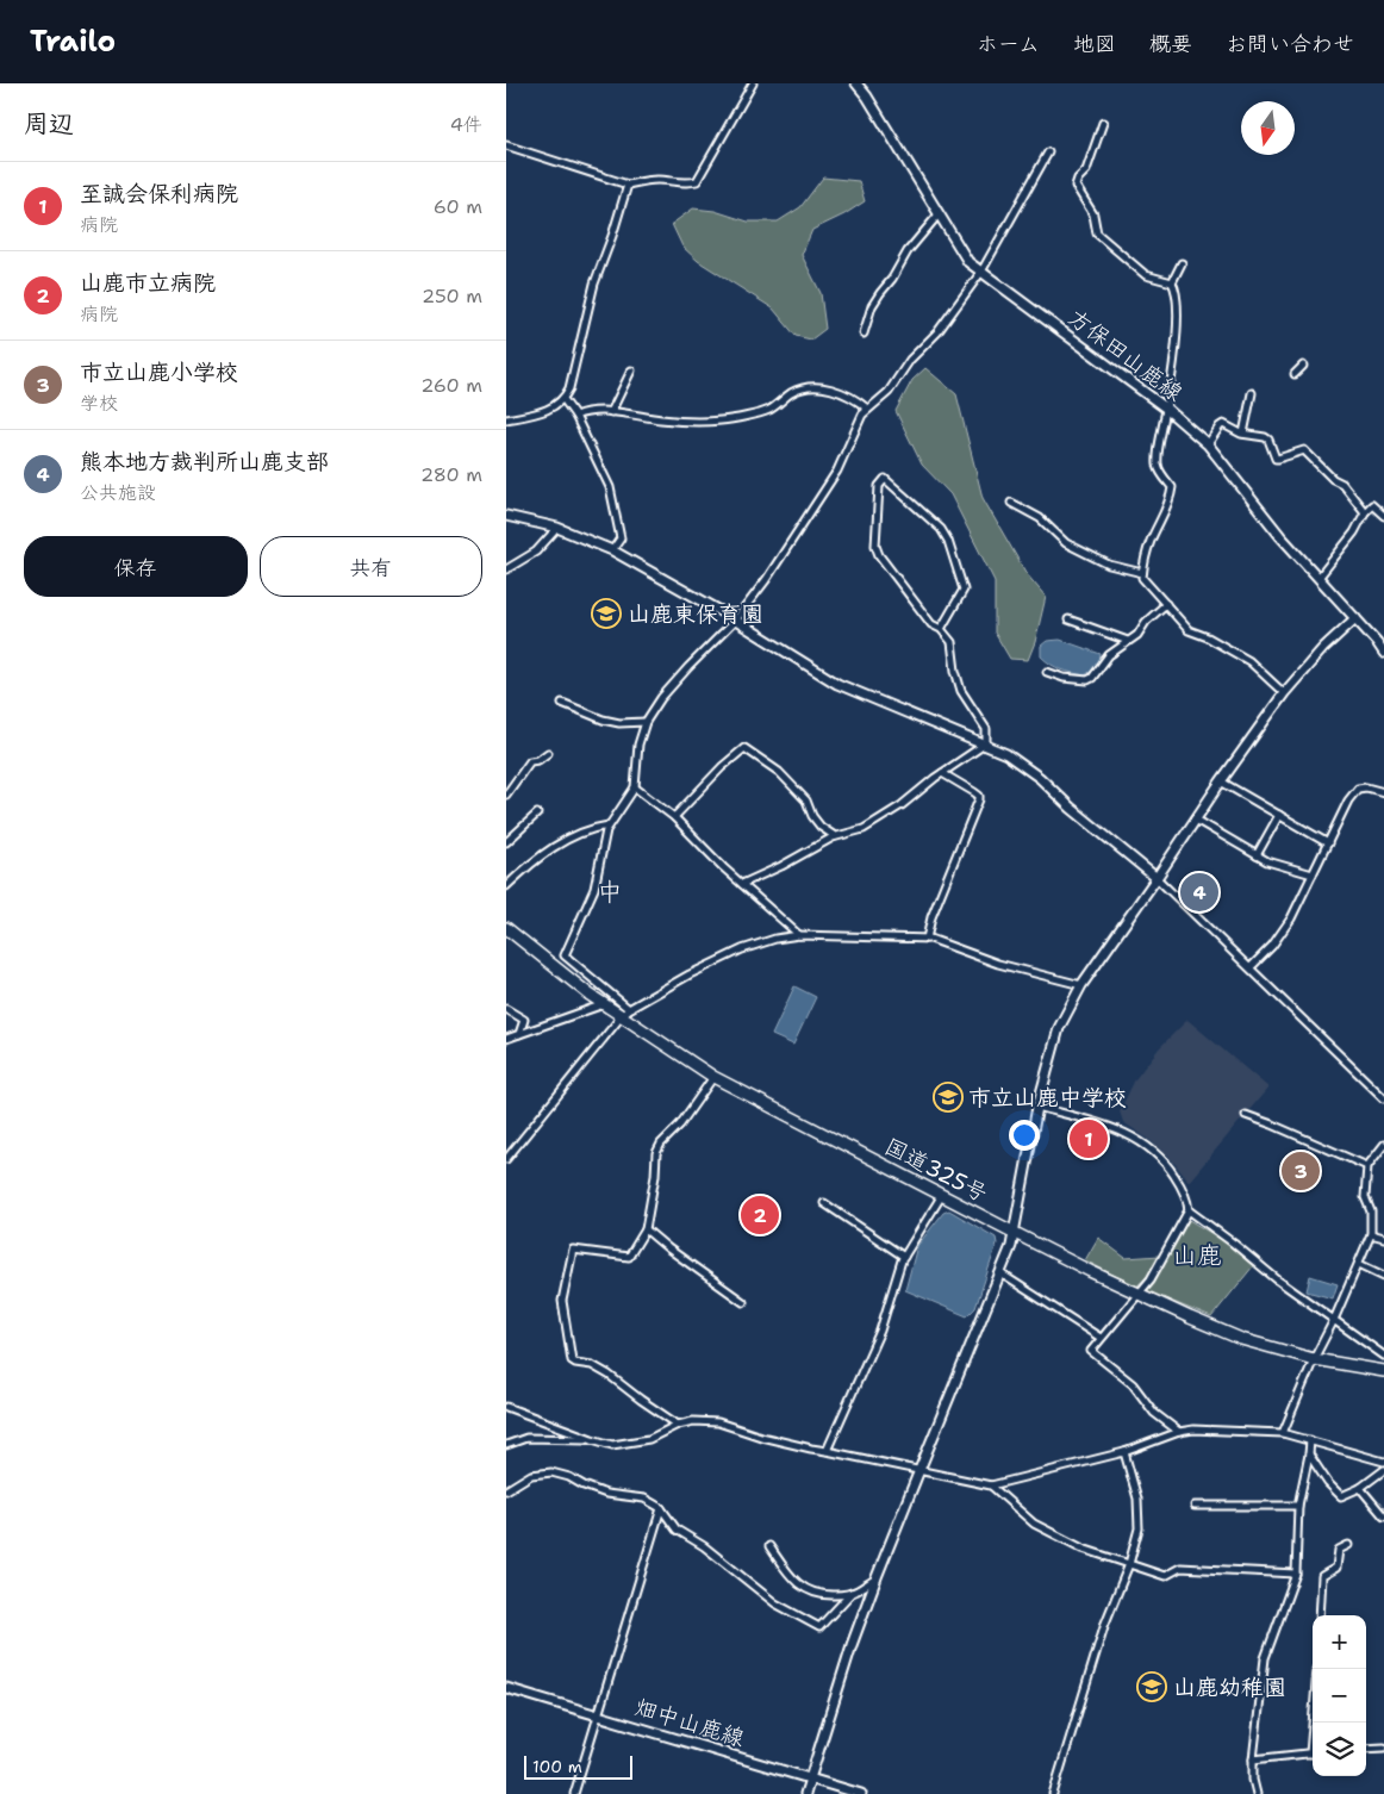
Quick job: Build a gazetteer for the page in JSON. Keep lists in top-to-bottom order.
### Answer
{
  "streets": {
    "highway": ["国道325号"],
    "street": ["方保田山鹿線", "畑中山鹿線"]
  },
  "districts": ["中", "山鹿"],
  "places": {
    "school or university": ["山鹿東保育園", "市立山鹿中学校", "山鹿幼稚園"]
  },
  "scale_bar": "100 m",
  "north": "bottom",
  "page": {
    "header": "Trailo",
    "nav": [
      "ホーム",
      "地図",
      "概要",
      "お問い合わせ"
    ],
    "heading": ["周辺", "4件"],
    "list": [
      {
        "mark": "1",
        "name": "至誠会保利病院",
        "note": "病院",
        "value": "60 m"
      },
      {
        "mark": "2",
        "name": "山鹿市立病院",
        "note": "病院",
        "value": "250 m"
      },
      {
        "mark": "3",
        "name": "市立山鹿小学校",
        "note": "学校",
        "value": "260 m"
      },
      {
        "mark": "4",
        "name": "熊本地方裁判所山鹿支部",
        "note": "公共施設",
        "value": "280 m"
      }
    ],
    "buttons": ["保存", "共有"],
    "pins": [
      "4",
      "1",
      "3",
      "2"
    ],
    "map_buttons": ["+", "−"],
    "scale": "100 m"
  }
}
